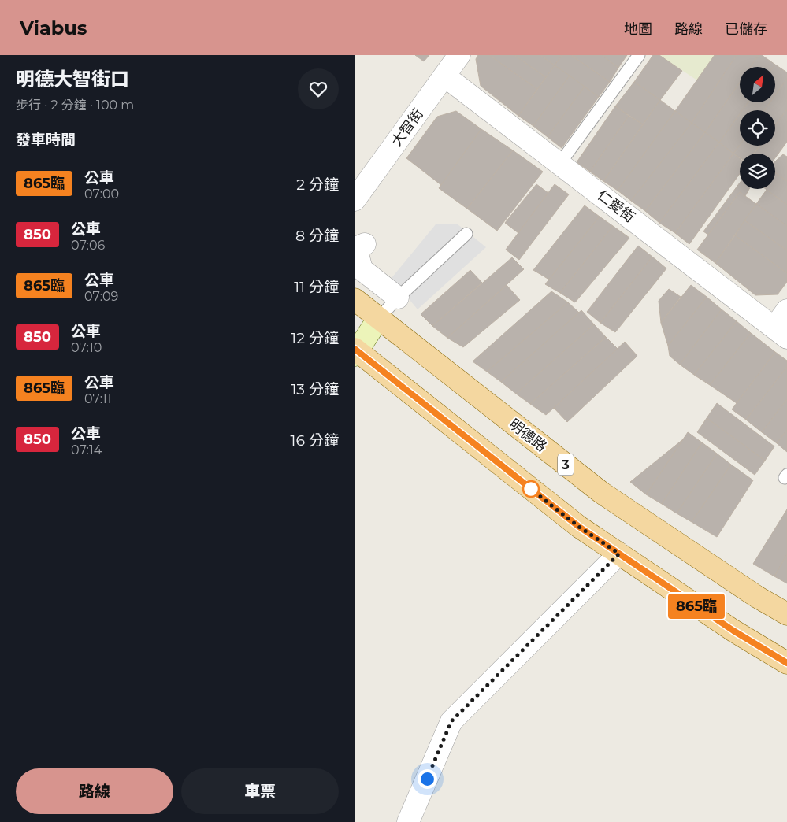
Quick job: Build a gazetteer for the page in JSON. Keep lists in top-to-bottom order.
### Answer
{
  "streets": {
    "main road": ["明德路", "3"],
    "street": ["大智街", "仁愛街"]
  },
  "crossings": [
    ["大智街", "仁愛街"]
  ],
  "lines": ["bus line 865臨"],
  "north": "top right",
  "page": {
    "header": "Viabus",
    "nav": ["地圖", "路線", "已儲存"],
    "heading": [
      ["明德大智街口", "步行 · 2 分鐘 · 100 m"],
      "發車時間"
    ],
    "on_map": "865臨",
    "list": [
      {
        "mark": "865臨",
        "name": "公車",
        "note": "07:00",
        "value": "2 分鐘"
      },
      {
        "mark": "850",
        "name": "公車",
        "note": "07:06",
        "value": "8 分鐘"
      },
      {
        "mark": "865臨",
        "name": "公車",
        "note": "07:09",
        "value": "11 分鐘"
      },
      {
        "mark": "850",
        "name": "公車",
        "note": "07:10",
        "value": "12 分鐘"
      },
      {
        "mark": "865臨",
        "name": "公車",
        "note": "07:11",
        "value": "13 分鐘"
      },
      {
        "mark": "850",
        "name": "公車",
        "note": "07:14",
        "value": "16 分鐘"
      }
    ],
    "buttons": ["路線", "車票"]
  }
}
